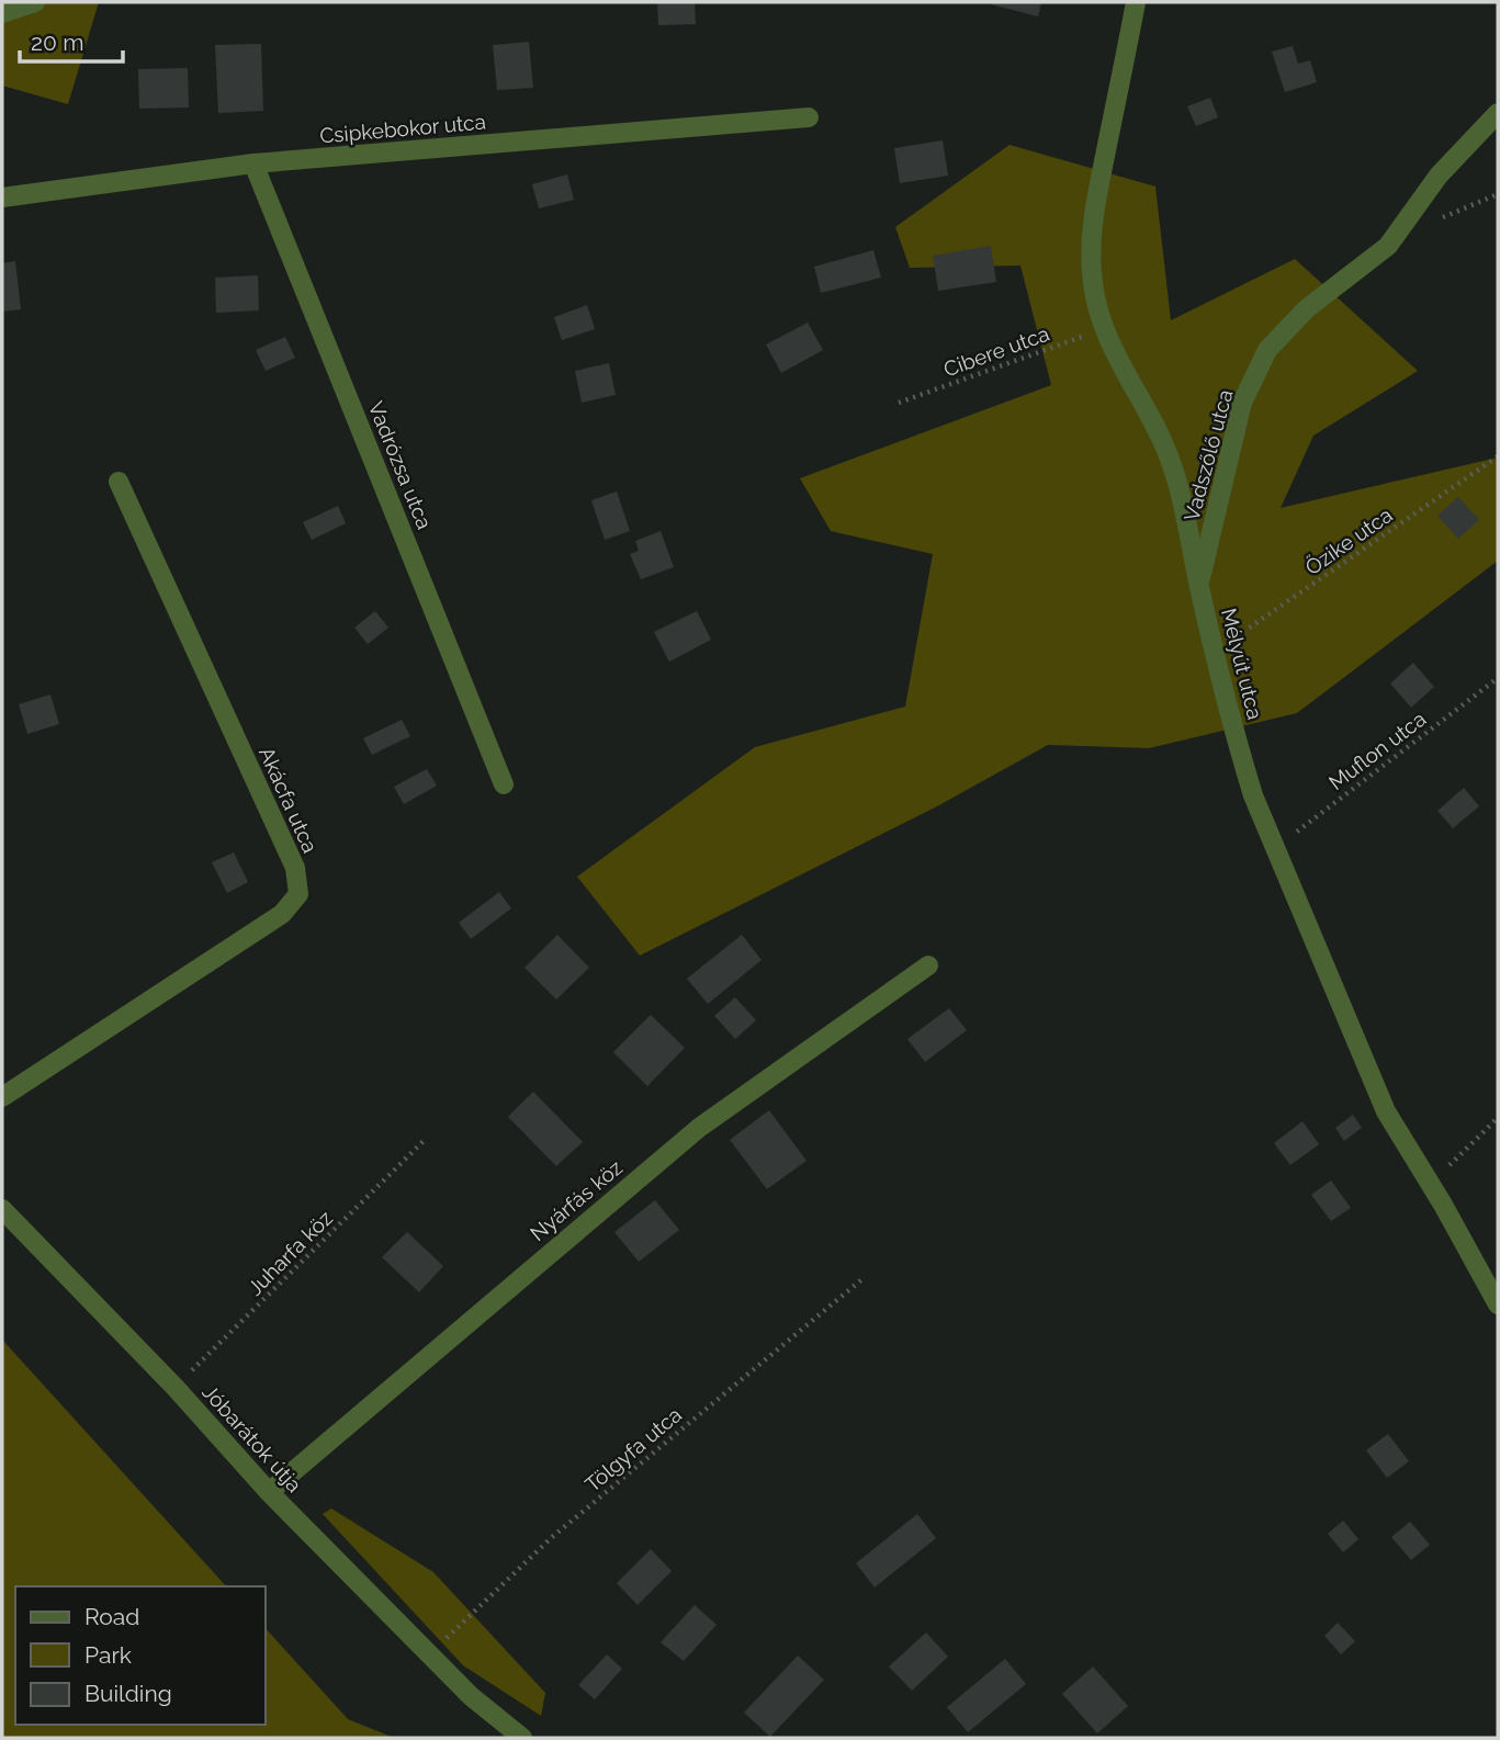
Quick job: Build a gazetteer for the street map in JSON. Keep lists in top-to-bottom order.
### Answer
{
  "streets": {
    "street": [
      "Csipkebokor utca",
      "Vadszőlő utca",
      "Vadrózsa utca",
      "Mélyút utca",
      "Akácfa utca",
      "Nyárfás köz",
      "Jóbarátok útja"
    ],
    "path": [
      "Cibere utca",
      "Őzike utca",
      "Muflon utca",
      "Juharfa köz",
      "Tölgyfa utca"
    ]
  },
  "crossings": [
    ["Csipkebokor utca", "Vadrózsa utca"],
    ["Cibere utca", "Mélyút utca"],
    ["Vadszőlő utca", "Mélyút utca"],
    ["Őzike utca", "Mélyút utca"],
    ["Mélyút utca", "Muflon utca"],
    ["Nyárfás köz", "Jóbarátok útja"],
    ["Juharfa köz", "Jóbarátok útja"],
    ["Jóbarátok útja", "Tölgyfa utca"]
  ],
  "legend": ["Road", "Park", "Building"],
  "scale_bar": "20 m"
}
